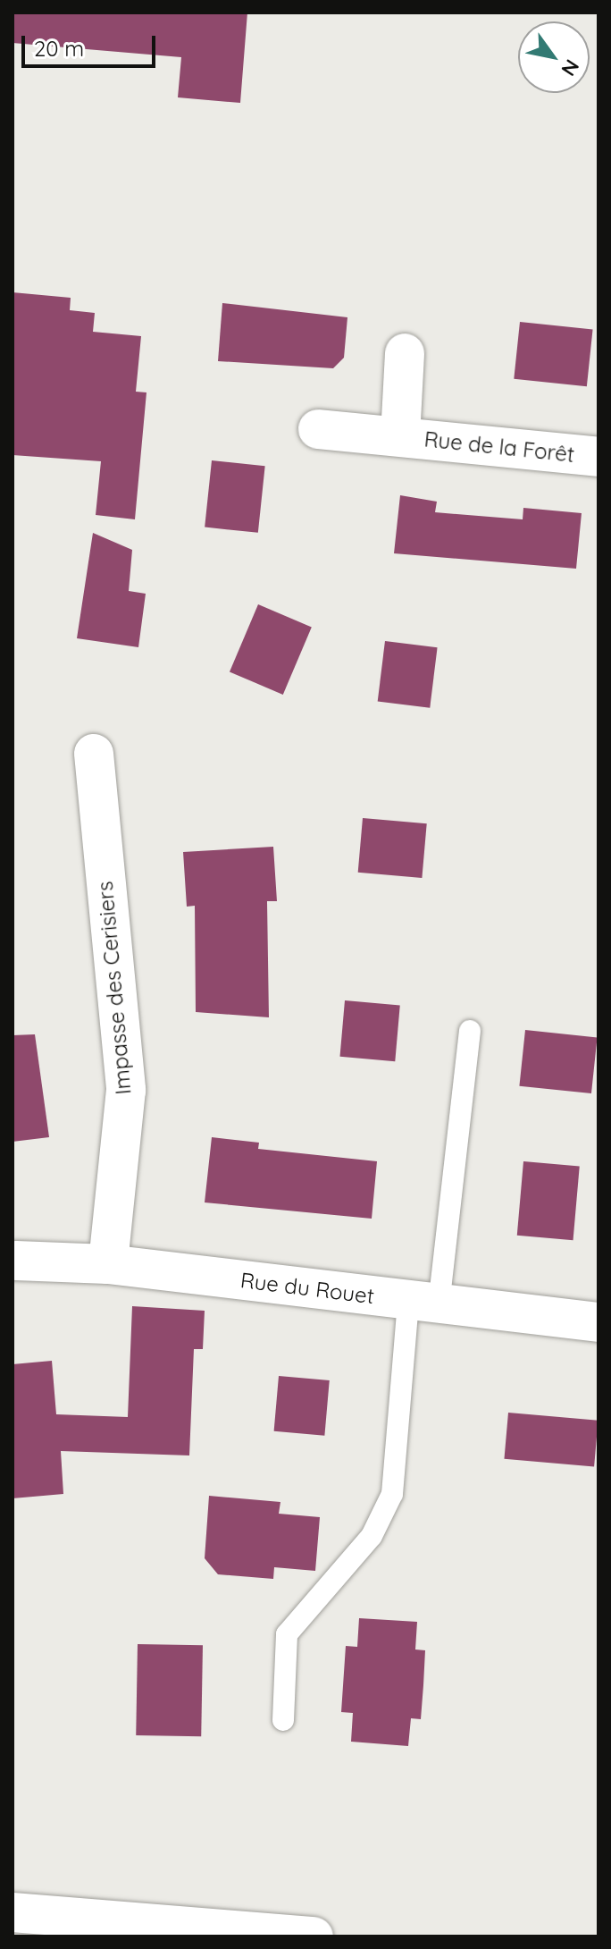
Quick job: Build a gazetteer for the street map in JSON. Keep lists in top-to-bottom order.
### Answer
{
  "streets": {
    "main road": ["Rue de la Forêt", "Impasse des Cerisiers", "Rue du Rouet"]
  },
  "crossings": [
    ["Impasse des Cerisiers", "Rue du Rouet"]
  ],
  "scale_bar": "20 m",
  "north": "bottom right"
}
